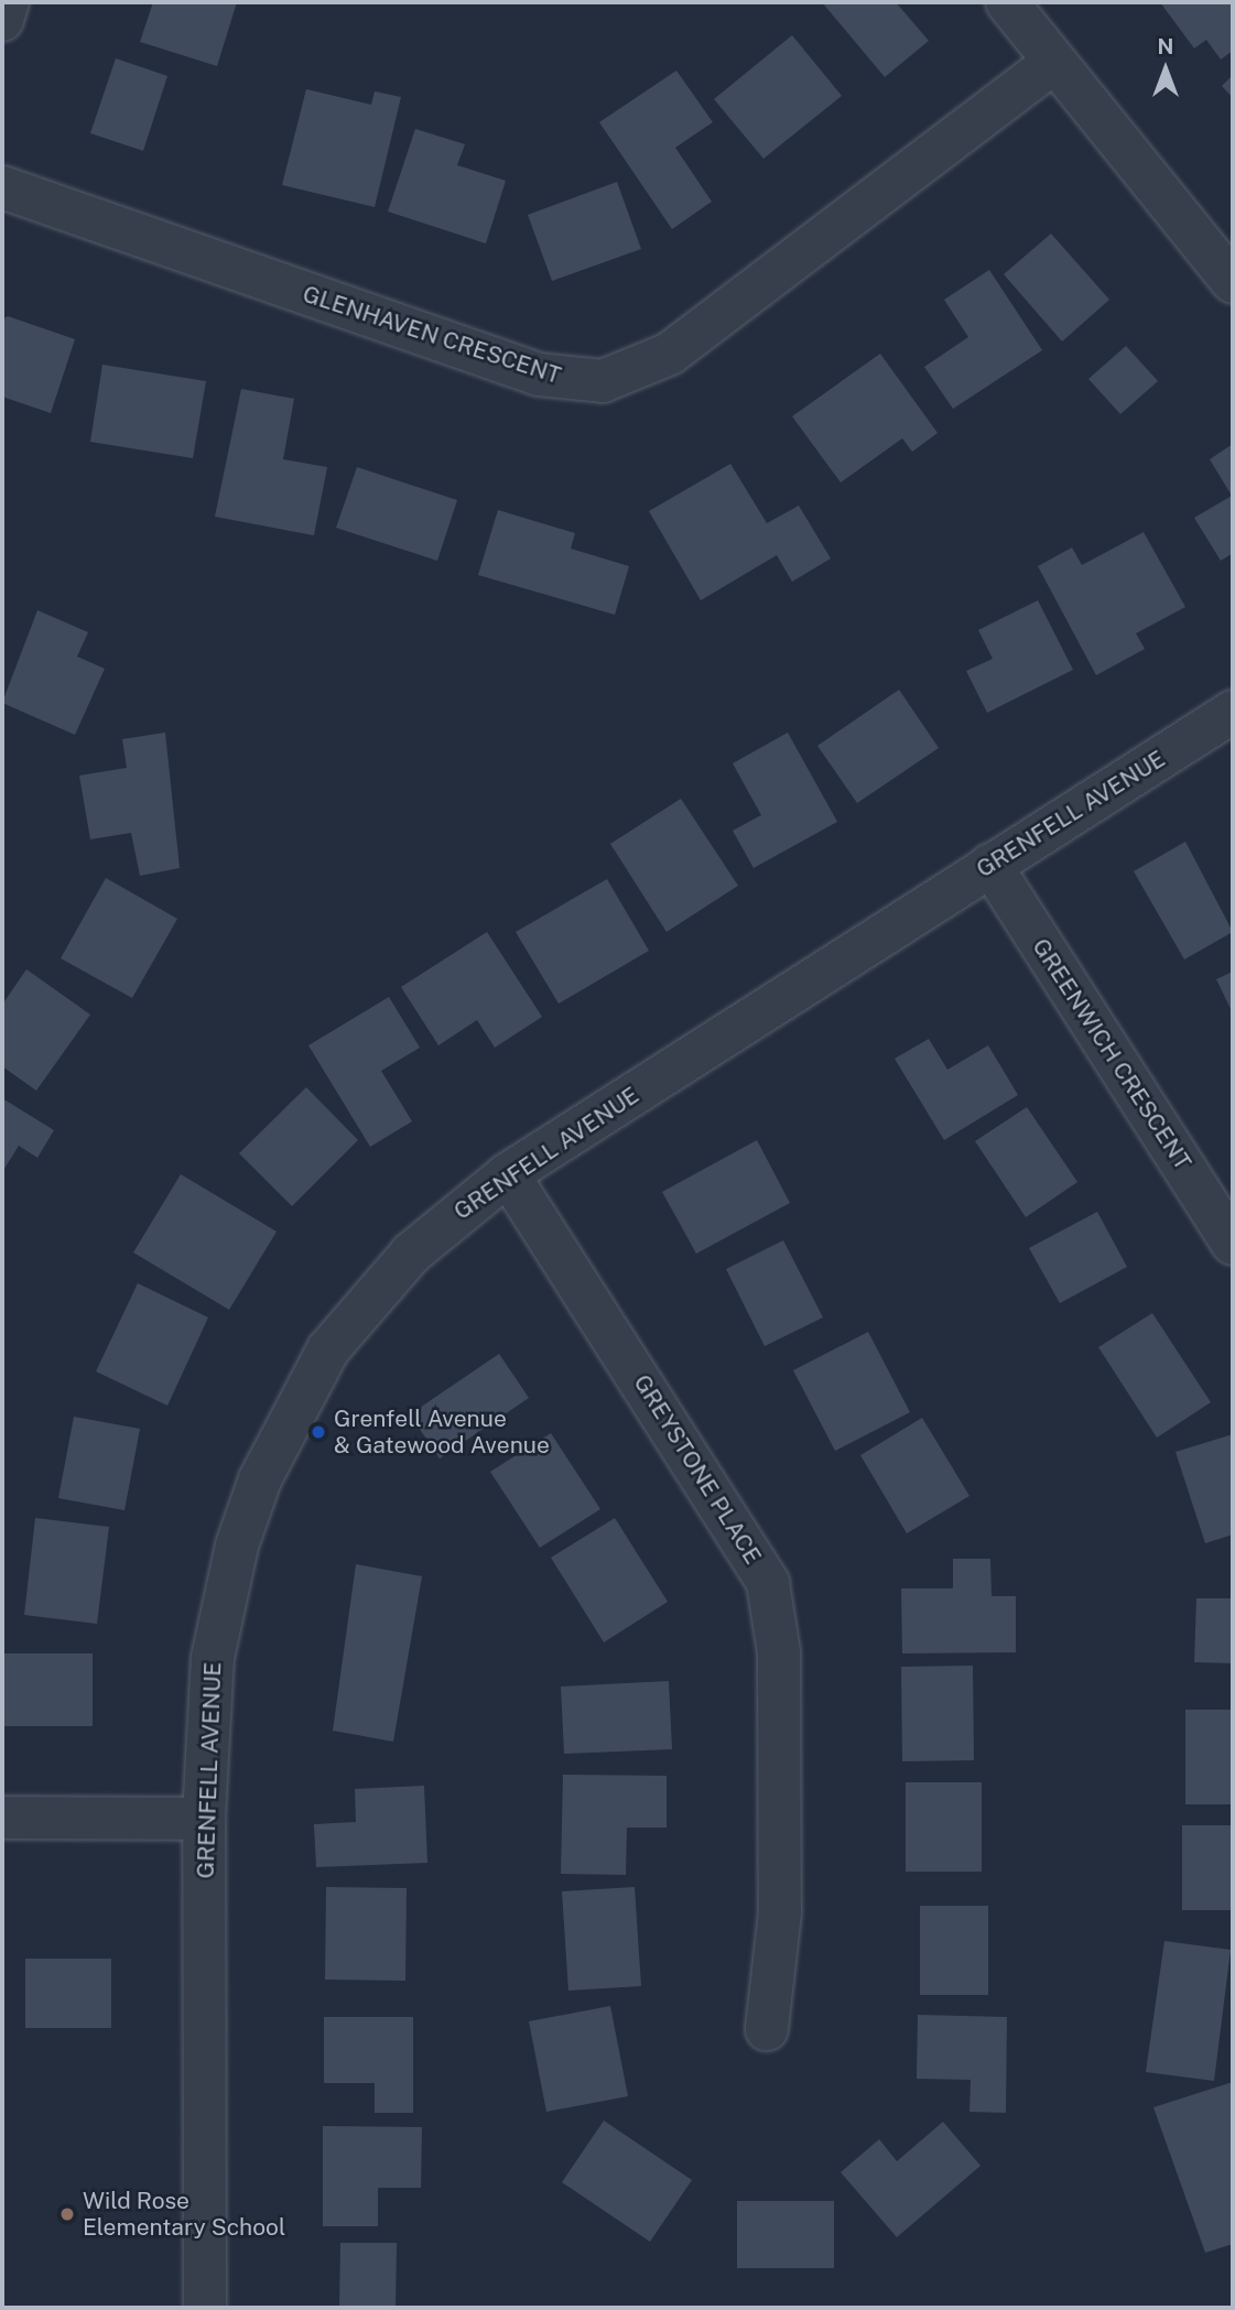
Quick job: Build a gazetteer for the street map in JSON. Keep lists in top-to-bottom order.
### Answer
{
  "streets": {
    "street": [
      "GLENHAVEN CRESCENT",
      "GRENFELL AVENUE",
      "GREENWICH CRESCENT",
      "GREYSTONE PLACE"
    ]
  },
  "crossings": [
    ["GRENFELL AVENUE", "GREENWICH CRESCENT"],
    ["GRENFELL AVENUE", "GREYSTONE PLACE"]
  ],
  "places": ["Grenfell Avenue & Gatewood Avenue", "Wild Rose Elementary School"],
  "north": "top"
}
